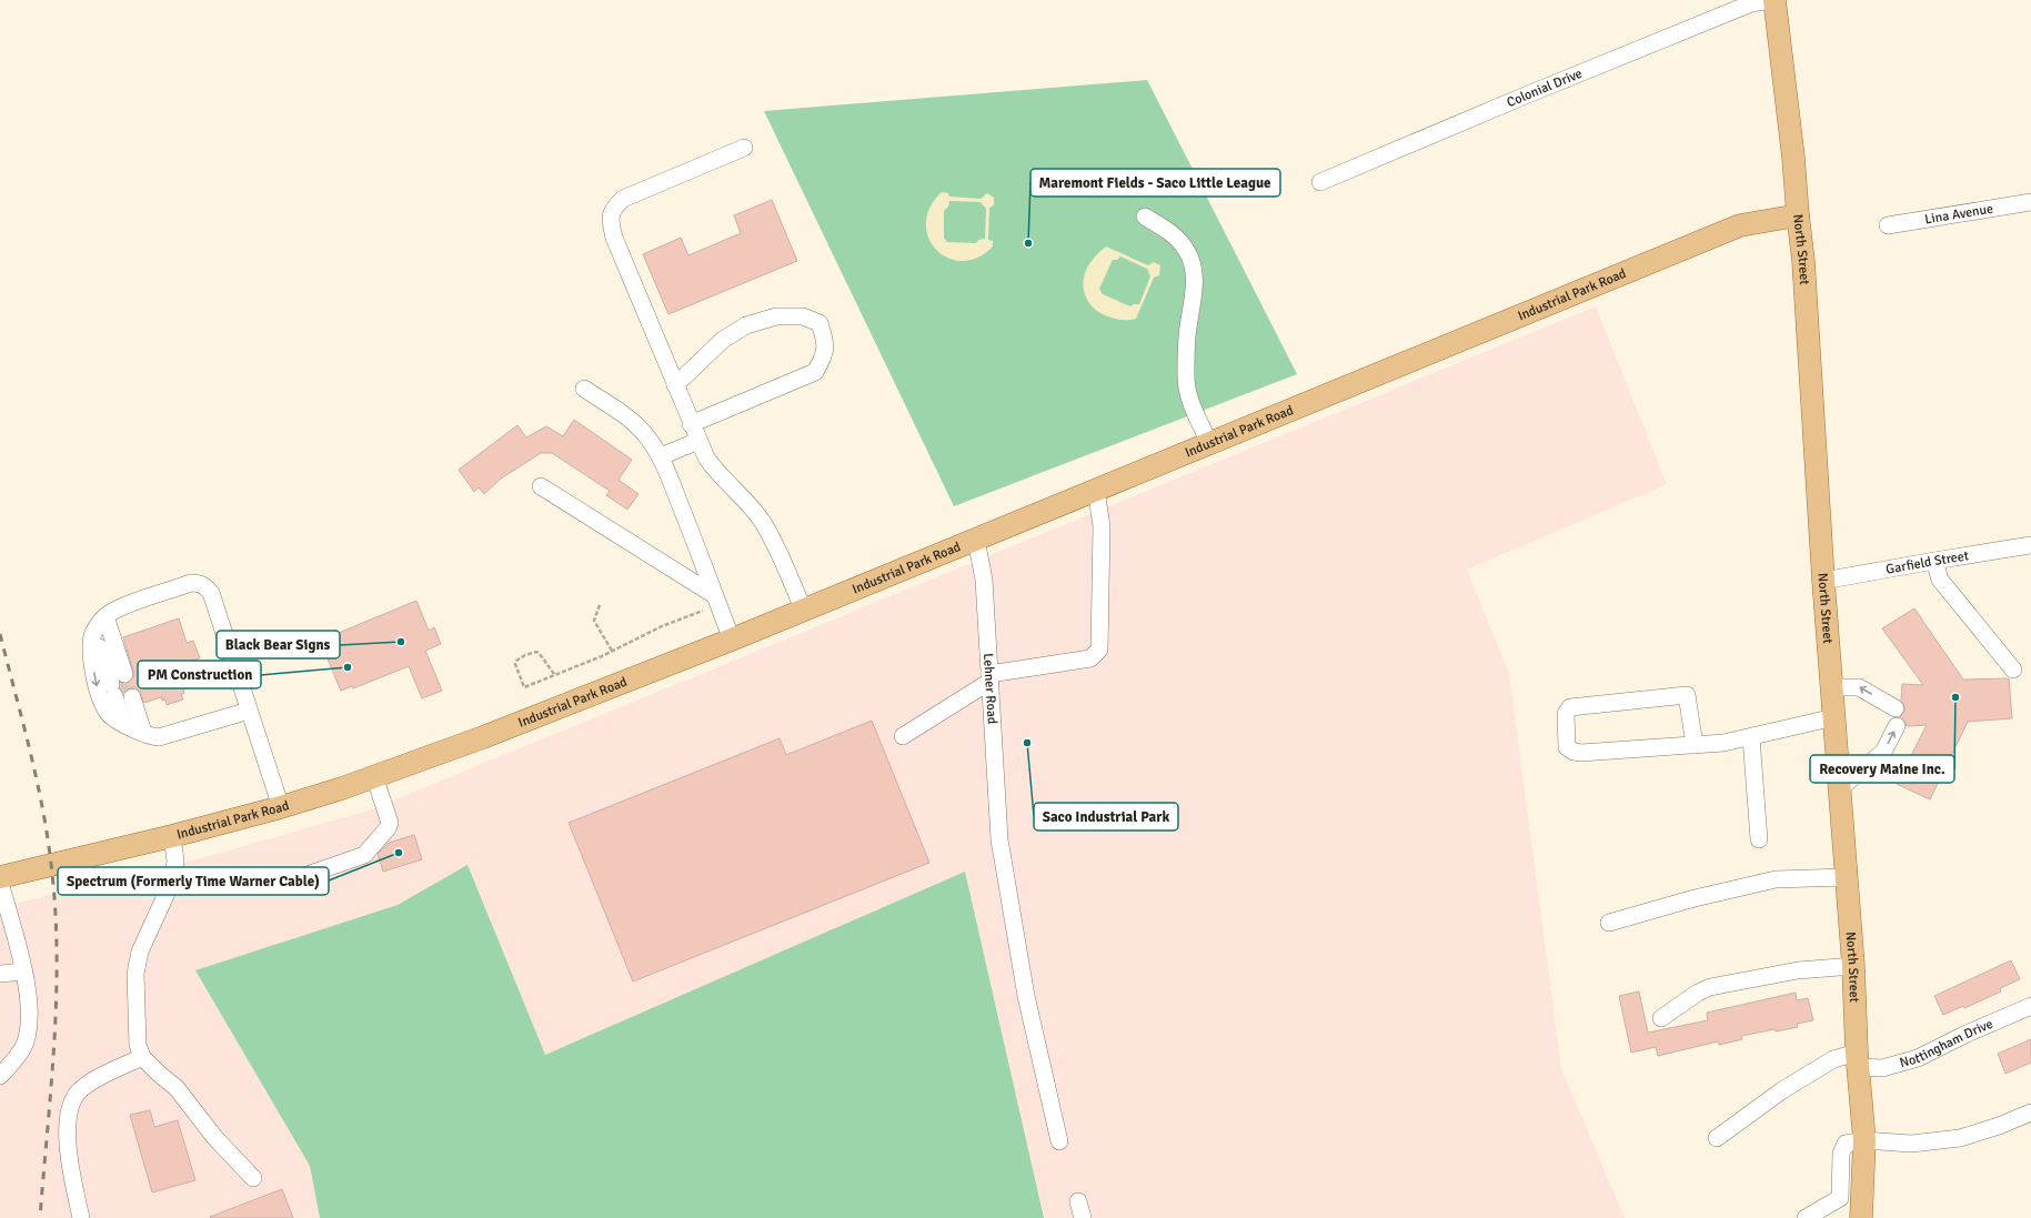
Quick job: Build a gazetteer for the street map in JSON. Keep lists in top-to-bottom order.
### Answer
{
  "streets": {
    "main road": ["North Street", "Industrial Park Road"],
    "street": [
      "Colonial Drive",
      "Lina Avenue",
      "Garfield Street",
      "Lehner Road",
      "Nottingham Drive"
    ]
  },
  "crossings": [
    ["North Street", "Industrial Park Road"],
    ["North Street", "Garfield Street"],
    ["North Street", "Nottingham Drive"],
    ["Industrial Park Road", "Lehner Road"]
  ],
  "places": [
    "Maremont Fields - Saco Little League",
    "Black Bear Signs",
    "PM Construction",
    "Recovery Maine Inc.",
    "Saco Industrial Park",
    "Spectrum (Formerly Time Warner Cable)"
  ]
}
